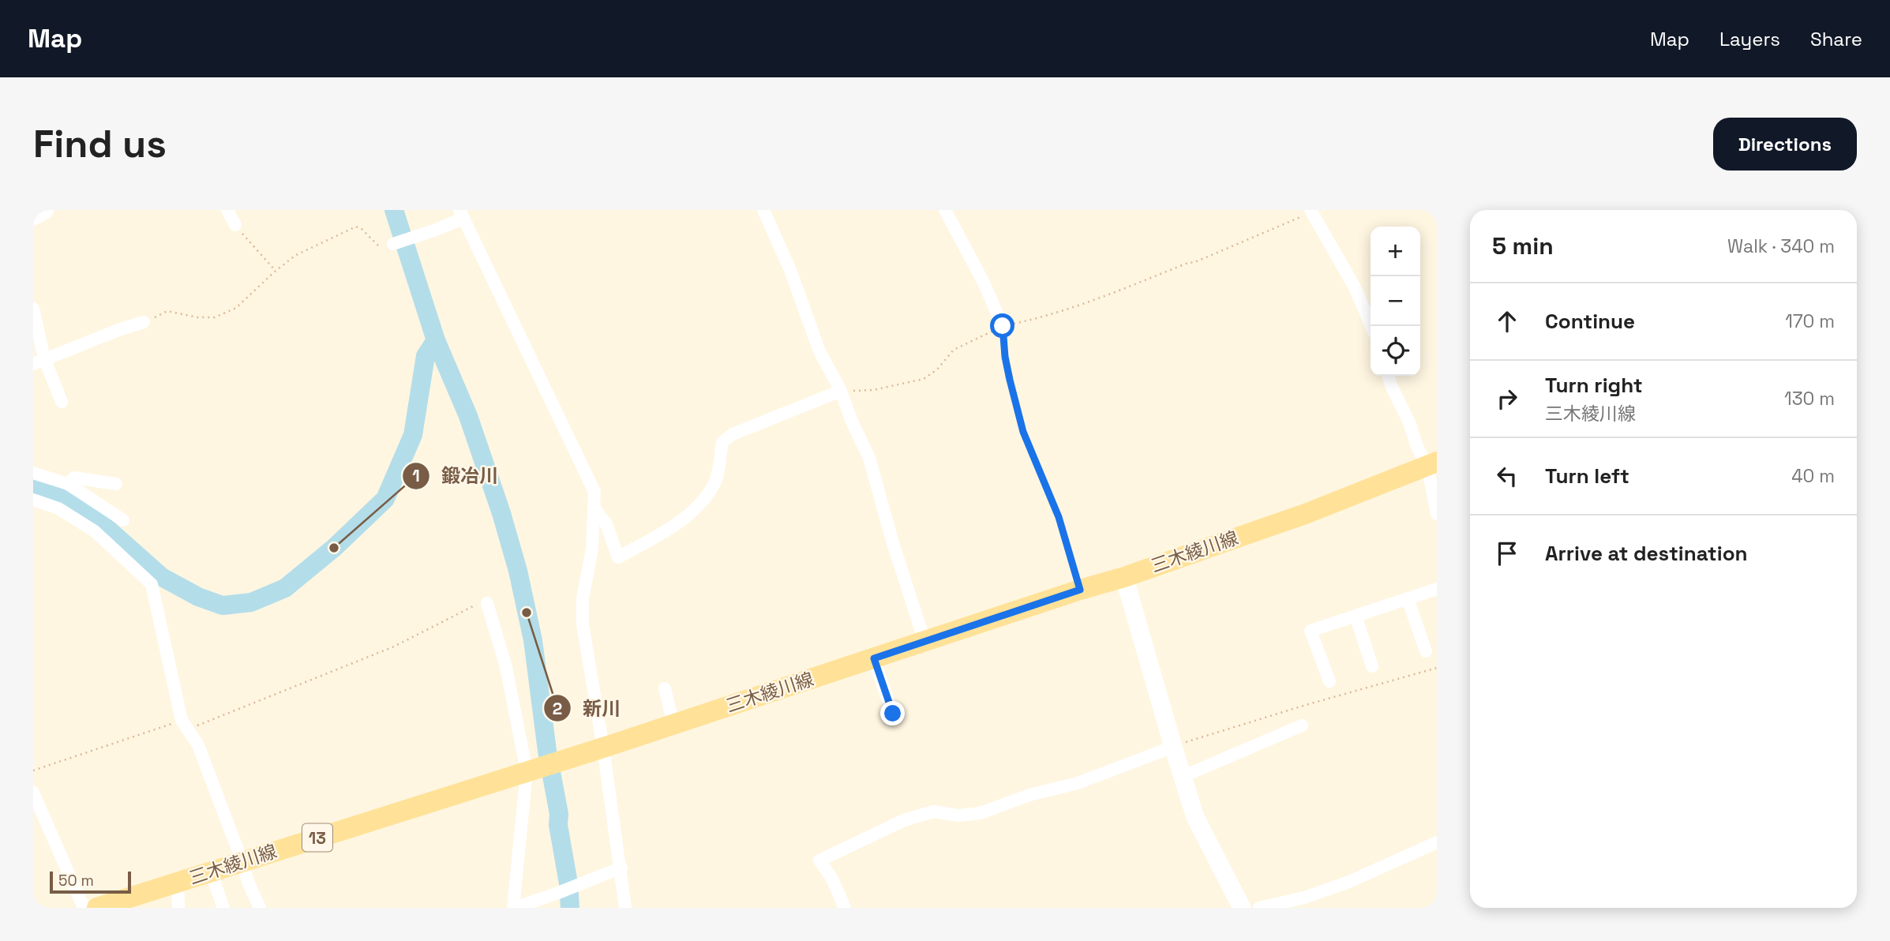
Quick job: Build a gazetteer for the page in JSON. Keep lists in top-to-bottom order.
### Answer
{
  "streets": {
    "main road": ["三木綾川線", "13"]
  },
  "places": ["鍛冶川", "新川"],
  "scale_bar": "50 m",
  "page": {
    "header": "Map",
    "nav": ["Map", "Layers", "Share"],
    "buttons": "Directions",
    "title": "Find us",
    "heading": ["5 min", "Walk · 340 m"],
    "map_buttons": ["+", "−"],
    "list": [
      ["Continue", "170 m"],
      ["Turn right", "三木綾川線", "130 m"],
      ["Turn left", "40 m"],
      "Arrive at destination"
    ],
    "scale": "50 m"
  }
}
